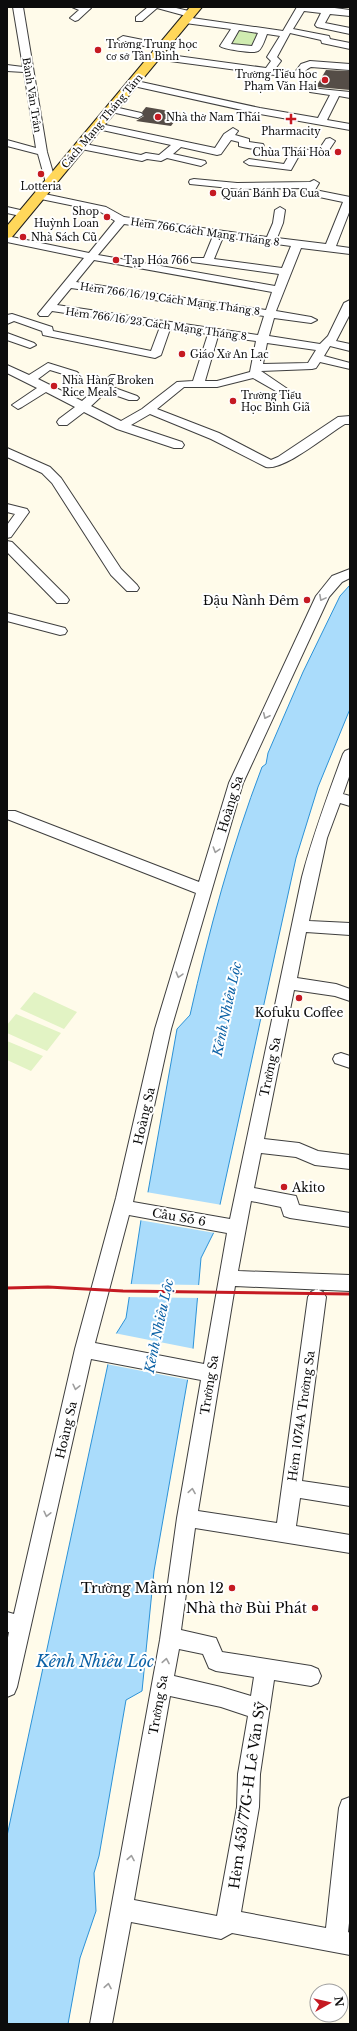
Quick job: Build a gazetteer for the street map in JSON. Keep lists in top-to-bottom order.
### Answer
{
  "streets": {
    "main road": ["Cách Mạng Tháng Tám"],
    "street": [
      "Bành Văn Trân",
      "Hẻm 766 Cách Mạng Tháng 8",
      "Hẻm 766/16/19 Cách Mạng Tháng 8",
      "Hẻm 766/16/23 Cách Mạng Tháng 8",
      "Hoàng Sa",
      "Trường Sa",
      "Cầu Số 6",
      "Hẻm 1074A Trường Sa",
      "Hẻm 453/77G-H Lê Văn Sỹ"
    ]
  },
  "crossings": [
    ["Bành Văn Trân", "Cách Mạng Tháng Tám"],
    ["Cách Mạng Tháng Tám", "Hẻm 766 Cách Mạng Tháng 8"],
    ["Hoàng Sa", "Cầu Số 6"],
    ["Trường Sa", "Cầu Số 6"]
  ],
  "one_way": ["Hoàng Sa", "Trường Sa"],
  "water": ["Kênh Nhiêu Lộc"],
  "places": {
    "other": [
      "Trường Trung học cơ sở Tân Bình",
      "Trường Tiểu học Phạm Văn Hai",
      "Nhà thờ Nam Thái",
      "Chùa Thái Hòa",
      "Lotteria",
      "Quán Bánh Đa Cua",
      "Shop Huỳnh Loan",
      "Nhà Sách Cũ",
      "Tạp Hóa 766",
      "Giáo Xứ An Lạc",
      "Nhà Hàng Broken Rice Meals",
      "Trường Tiểu Học Bình Giã",
      "Đậu Nành Đêm",
      "Kofuku Coffee",
      "Akito",
      "Trường Mầm non 12",
      "Nhà thờ Bùi Phát"
    ],
    "health": ["Pharmacity"]
  },
  "north": "right"
}
